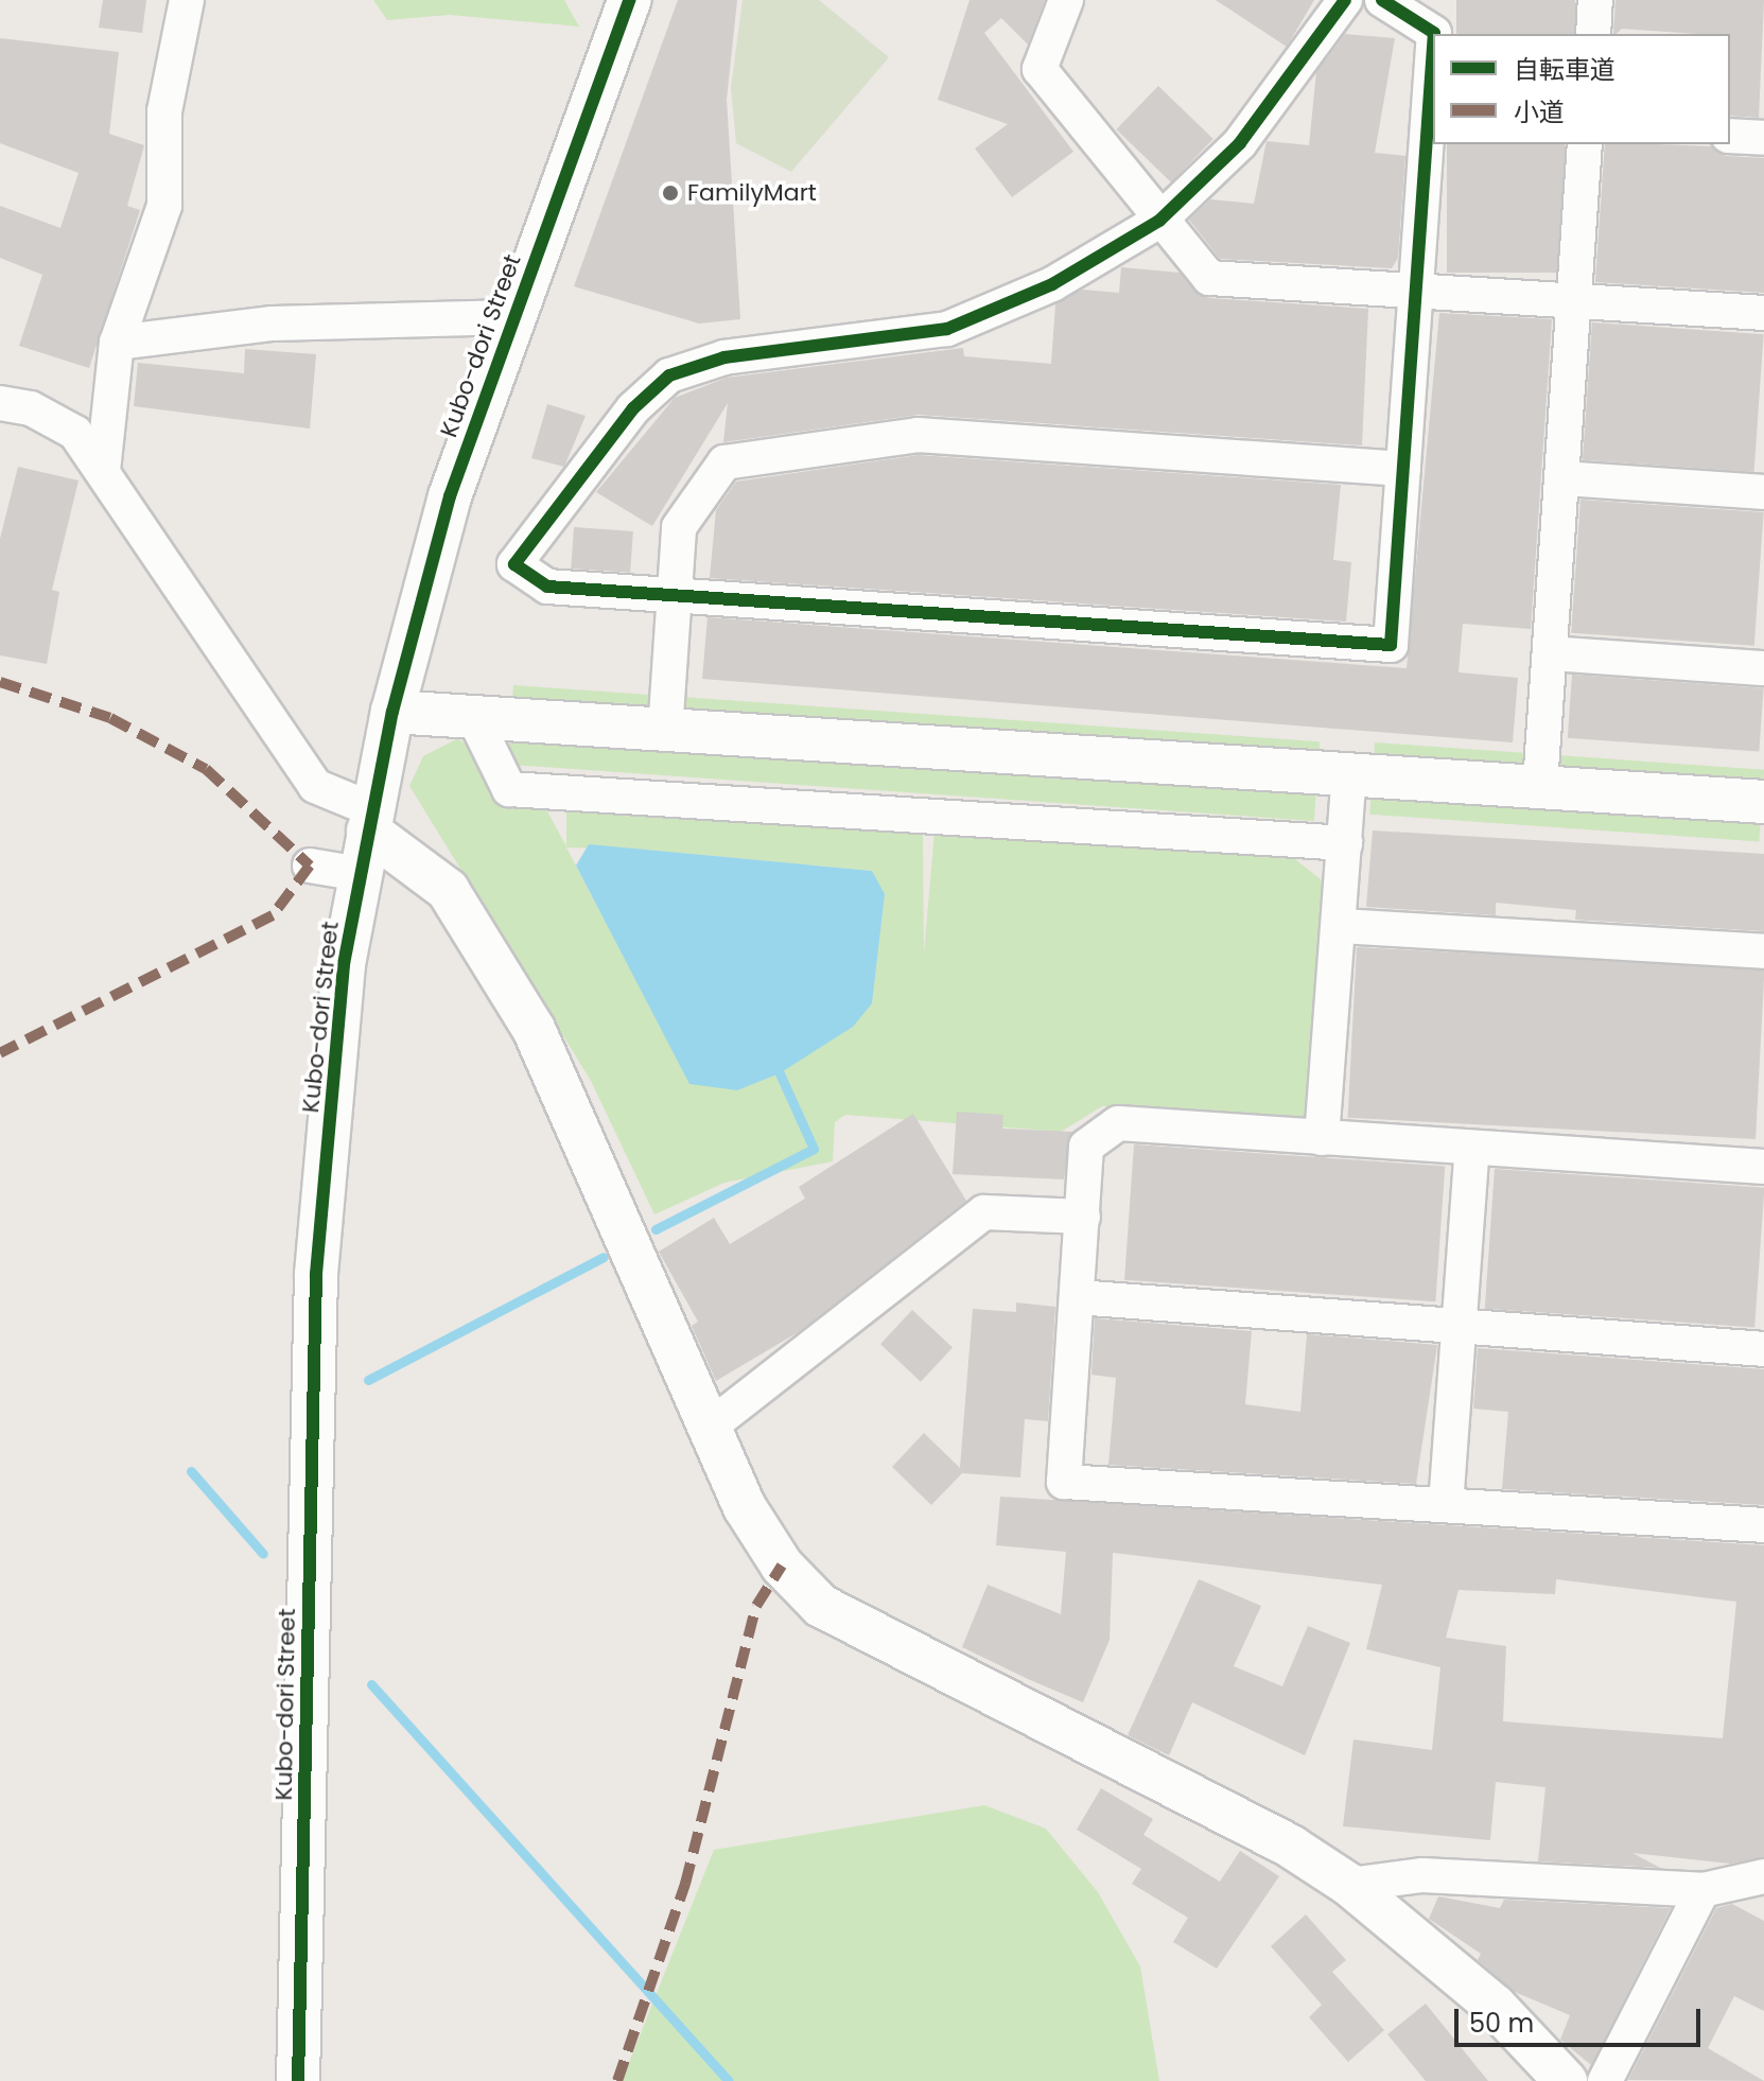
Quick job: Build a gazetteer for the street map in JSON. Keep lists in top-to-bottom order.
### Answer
{
  "streets": {
    "street": ["Kubo-dori Street"]
  },
  "places": ["FamilyMart"],
  "legend": ["自転車道", "小道"],
  "scale_bar": "50 m"
}
